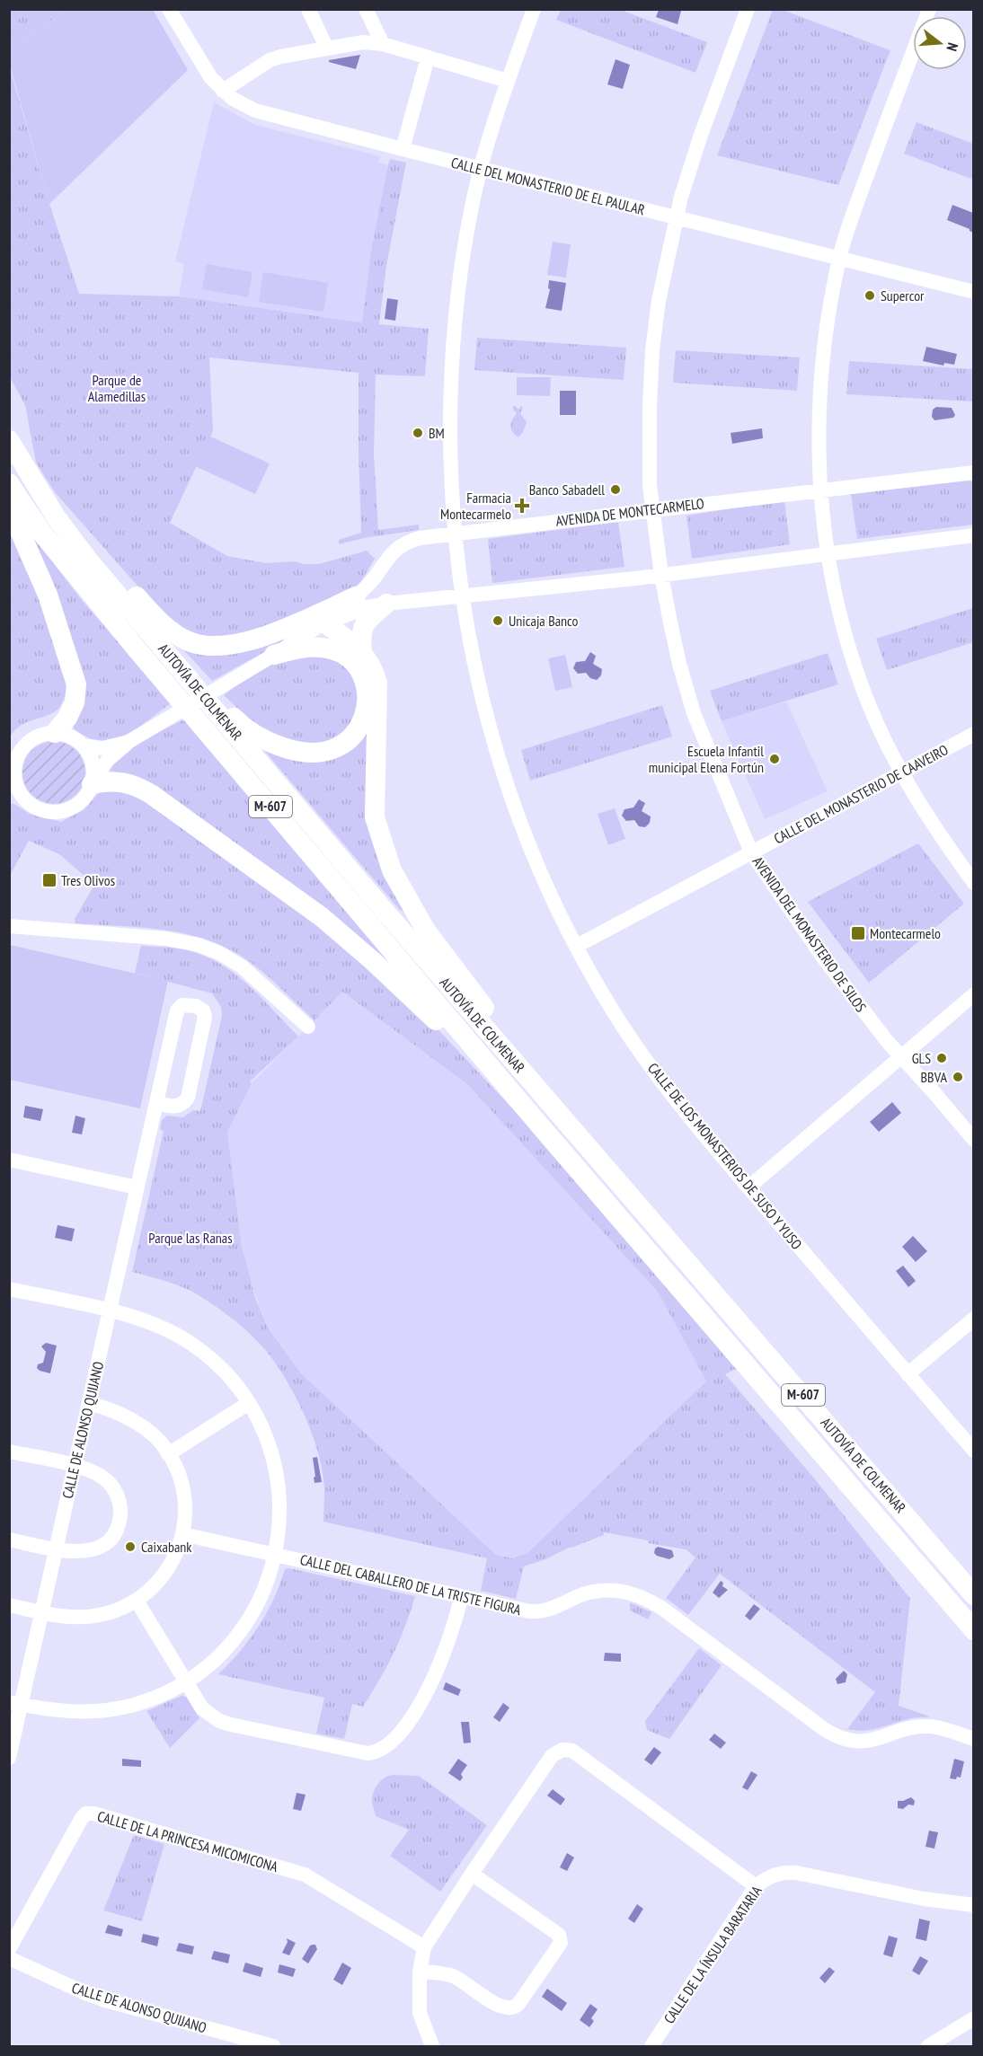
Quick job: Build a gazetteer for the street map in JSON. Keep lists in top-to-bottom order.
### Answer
{
  "streets": {
    "highway": ["AUTOVÍA DE COLMENAR", "M-607"],
    "street": [
      "CALLE DEL MONASTERIO DE EL PAULAR",
      "AVENIDA DE MONTECARMELO",
      "CALLE DEL MONASTERIO DE CAAVEIRO",
      "AVENIDA DEL MONASTERIO DE SILOS",
      "CALLE DE LOS MONASTERIOS DE SUSO Y YUSO",
      "CALLE DE ALONSO QUIJANO",
      "CALLE DEL CABALLERO DE LA TRISTE FIGURA",
      "CALLE DE LA PRINCESA MICOMICONA",
      "CALLE DE LA ÍNSULA BARATARIA"
    ]
  },
  "crossings": [
    ["CALLE DEL MONASTERIO DE EL PAULAR", "AVENIDA DEL MONASTERIO DE SILOS"],
    ["CALLE DEL MONASTERIO DE EL PAULAR", "CALLE DE LOS MONASTERIOS DE SUSO Y YUSO"],
    ["AVENIDA DE MONTECARMELO", "AVENIDA DEL MONASTERIO DE SILOS"],
    ["AVENIDA DE MONTECARMELO", "CALLE DE LOS MONASTERIOS DE SUSO Y YUSO"],
    ["CALLE DEL MONASTERIO DE CAAVEIRO", "AVENIDA DEL MONASTERIO DE SILOS"],
    ["CALLE DEL MONASTERIO DE CAAVEIRO", "CALLE DE LOS MONASTERIOS DE SUSO Y YUSO"]
  ],
  "parks": ["Parque de Alamedillas", "Parque las Ranas"],
  "places": {
    "other": [
      "Supercor",
      "BM",
      "Banco Sabadell",
      "Unicaja Banco",
      "Escuela Infantil municipal Elena Fortún",
      "GLS",
      "BBVA",
      "Caixabank"
    ],
    "health": ["Farmacia Montecarmelo"],
    "transit": ["Tres Olivos", "Montecarmelo"]
  },
  "north": "right"
}
